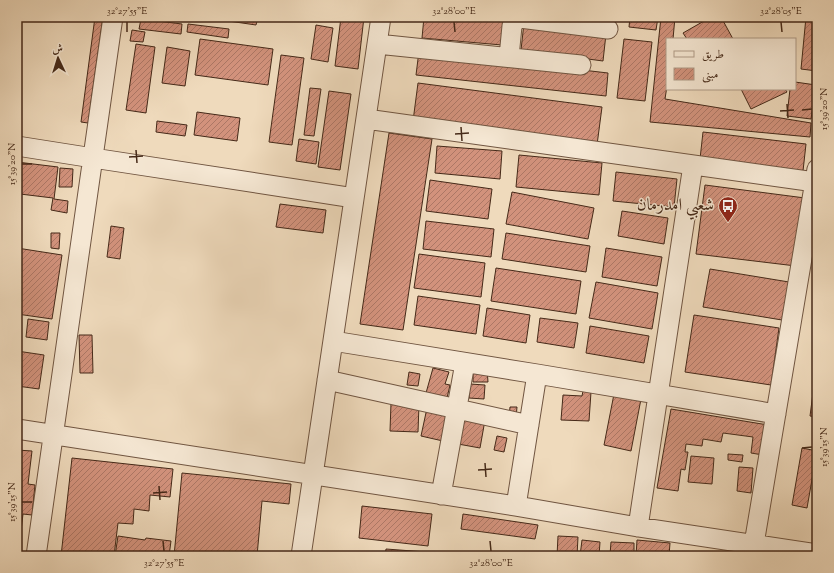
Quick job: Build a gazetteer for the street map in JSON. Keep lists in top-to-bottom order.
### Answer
{
  "places": {
    "bus stop": ["شعبي امدرمان"]
  },
  "legend": ["طريق", "مبنى"],
  "north": "top",
  "coordinates": [
    "32°27'55\"E",
    "32°28'00\"E",
    "32°28'05\"E",
    "15°39'20\"N",
    "15°39'15\"N"
  ]
}
